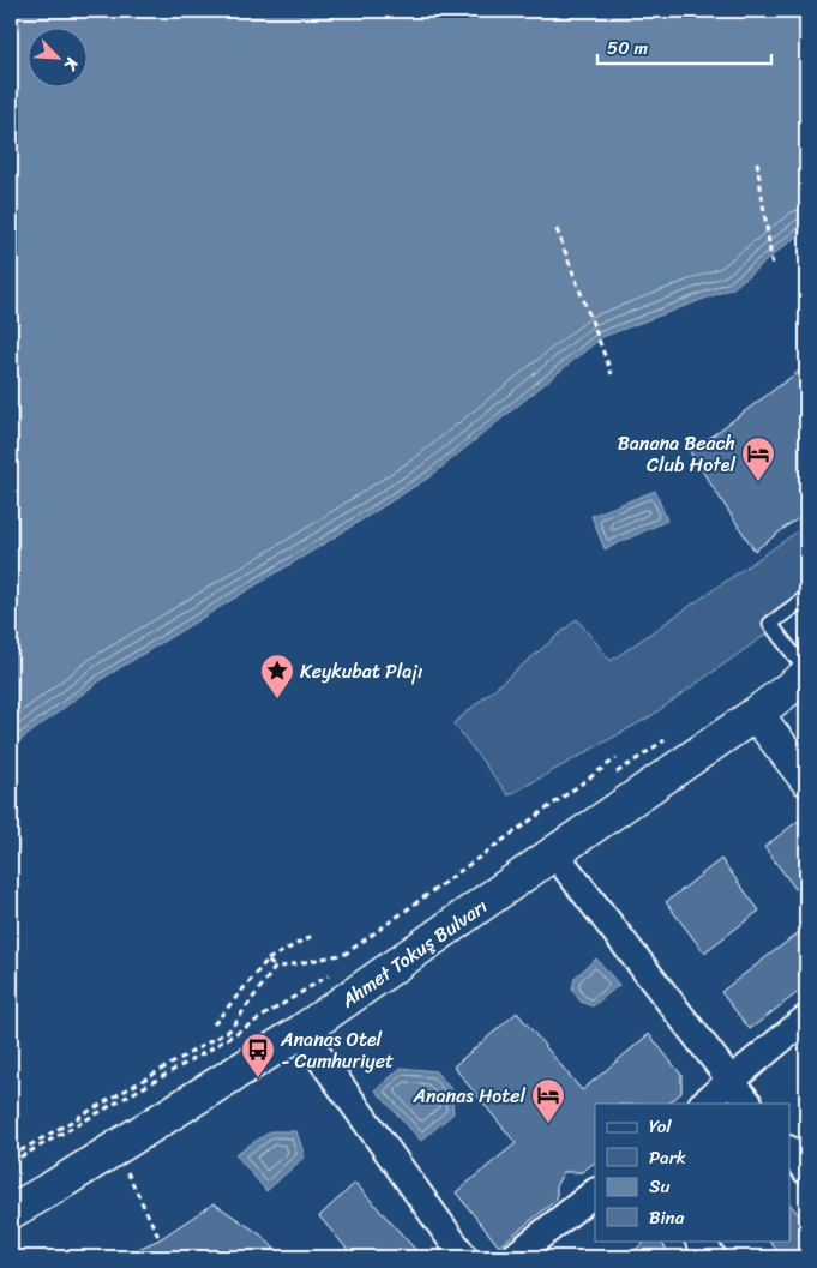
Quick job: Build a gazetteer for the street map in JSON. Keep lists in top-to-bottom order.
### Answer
{
  "streets": {
    "main road": ["Ahmet Tokuş Bulvarı"]
  },
  "places": {
    "hotel": ["Banana Beach Club Hotel", "Ananas Hotel"],
    "place": ["Keykubat Plajı"],
    "bus stop": ["Ananas Otel - Cumhuriyet"]
  },
  "legend": [
    "Yol",
    "Park",
    "Su",
    "Bina"
  ],
  "scale_bar": "50 m",
  "north": "bottom right"
}
